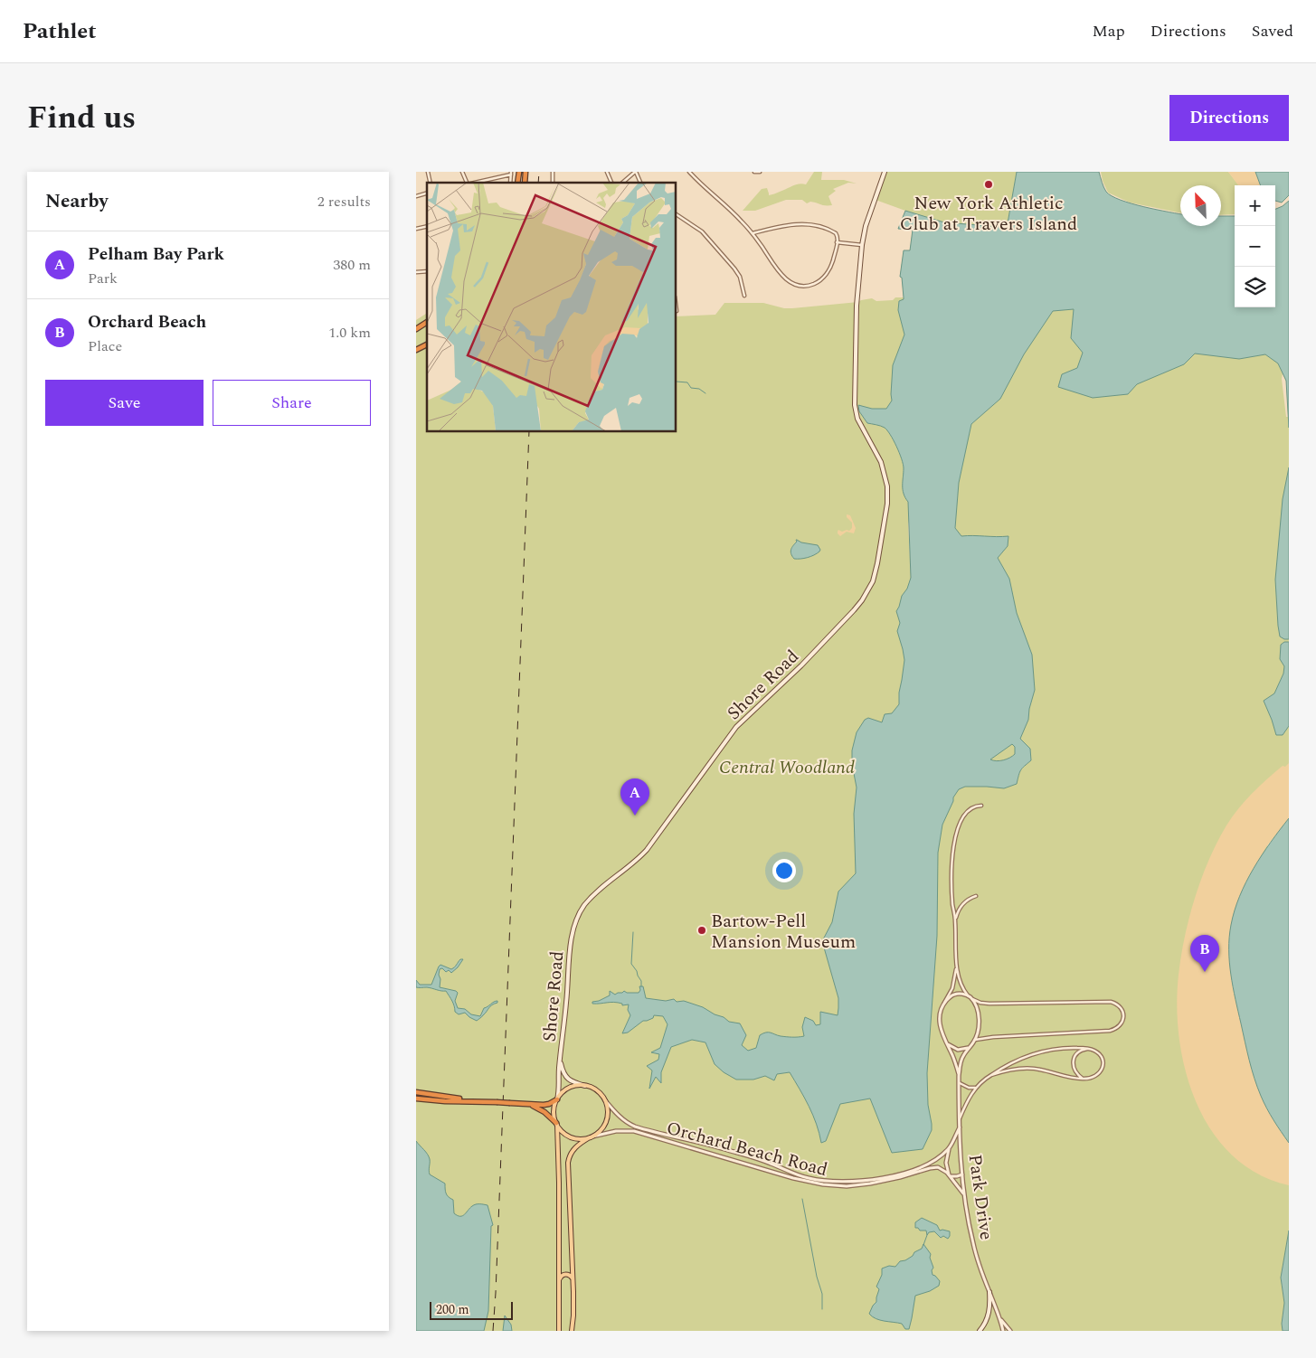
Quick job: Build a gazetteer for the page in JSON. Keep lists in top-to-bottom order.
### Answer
{
  "streets": {
    "main road": ["Shore Road"],
    "street": ["Orchard Beach Road", "Park Drive"]
  },
  "crossings": [
    ["Shore Road", "Orchard Beach Road"],
    ["Orchard Beach Road", "Park Drive"]
  ],
  "parks": ["Central Woodland"],
  "places": ["New York Athletic Club at Travers Island", "Bartow-Pell Mansion Museum"],
  "scale_bar": "200 m",
  "north": "top left",
  "page": {
    "header": "Pathlet",
    "nav": ["Map", "Directions", "Saved"],
    "title": "Find us",
    "buttons": [
      "Directions",
      ["Save", "Share"]
    ],
    "heading": ["Nearby", "2 results"],
    "map_buttons": ["+", "−"],
    "list": [
      {
        "mark": "A",
        "name": "Pelham Bay Park",
        "note": "Park",
        "value": "380 m"
      },
      {
        "mark": "B",
        "name": "Orchard Beach",
        "note": "Place",
        "value": "1.0 km"
      }
    ],
    "pins": ["A", "B"],
    "scale": "200 m"
  }
}
